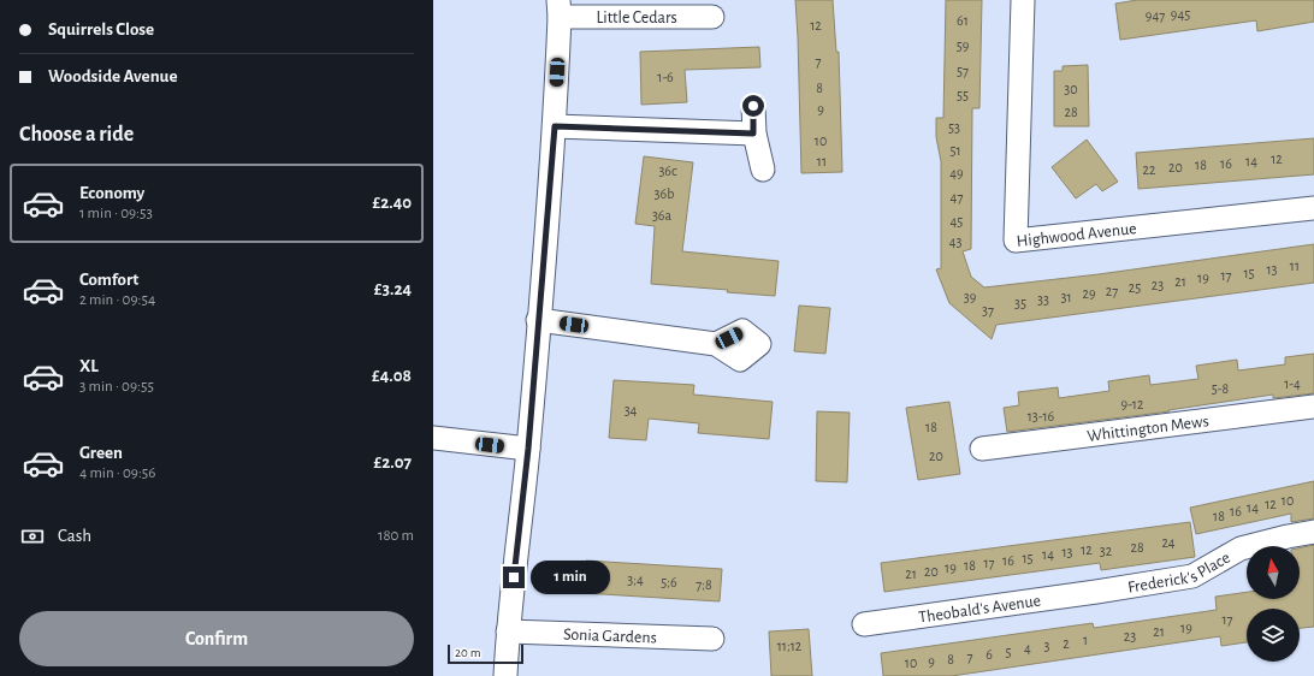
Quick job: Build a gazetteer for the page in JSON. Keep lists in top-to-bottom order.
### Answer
{
  "streets": {
    "street": [
      "Little Cedars",
      "Highwood Avenue",
      "Whittington Mews",
      "Frederick's Place",
      "Theobald's Avenue",
      "Sonia Gardens"
    ]
  },
  "crossings": [
    ["Frederick's Place", "Theobald's Avenue"]
  ],
  "house_numbers": [
    "945",
    "947",
    "61",
    "12",
    "59",
    "7",
    "57",
    "1-6",
    "8",
    "30",
    "55",
    "9",
    "28",
    "53",
    "10",
    "51",
    "12",
    "11",
    "14",
    "16",
    "18",
    "20",
    "22",
    "36c",
    "49",
    "36b",
    "47",
    "36a",
    "45",
    "43",
    "11",
    "13",
    "15",
    "17",
    "19",
    "21",
    "23",
    "25",
    "27",
    "29",
    "39",
    "31",
    "33",
    "35",
    "37",
    "1-4",
    "5-8",
    "9-12",
    "34",
    "13-16",
    "18",
    "20",
    "10",
    "12",
    "14",
    "16",
    "18",
    "24",
    "28",
    "12",
    "32",
    "13",
    "14",
    "15",
    "16",
    "17",
    "18",
    "19",
    "20",
    "21",
    "3;4",
    "5;6",
    "7;8",
    "17",
    "19",
    "21",
    "23",
    "1",
    "2",
    "11;12",
    "3",
    "4",
    "5",
    "6",
    "7",
    "8",
    "9",
    "10"
  ],
  "scale_bar": "20 m",
  "north": "top",
  "page": {
    "banner": ["Squirrels Close", "Woodside Avenue"],
    "heading": "Choose a ride",
    "list": [
      {
        "name": "Economy",
        "note": "1 min · 09:53",
        "value": "£2.40"
      },
      {
        "name": "Comfort",
        "note": "2 min · 09:54",
        "value": "£3.24"
      },
      {
        "name": "XL",
        "note": "3 min · 09:55",
        "value": "£4.08"
      },
      {
        "name": "Green",
        "note": "4 min · 09:56",
        "value": "£2.07"
      }
    ],
    "pay": ["Cash", "180 m"],
    "bubble": "1 min",
    "buttons": "Confirm",
    "scale": "20 m"
  }
}
